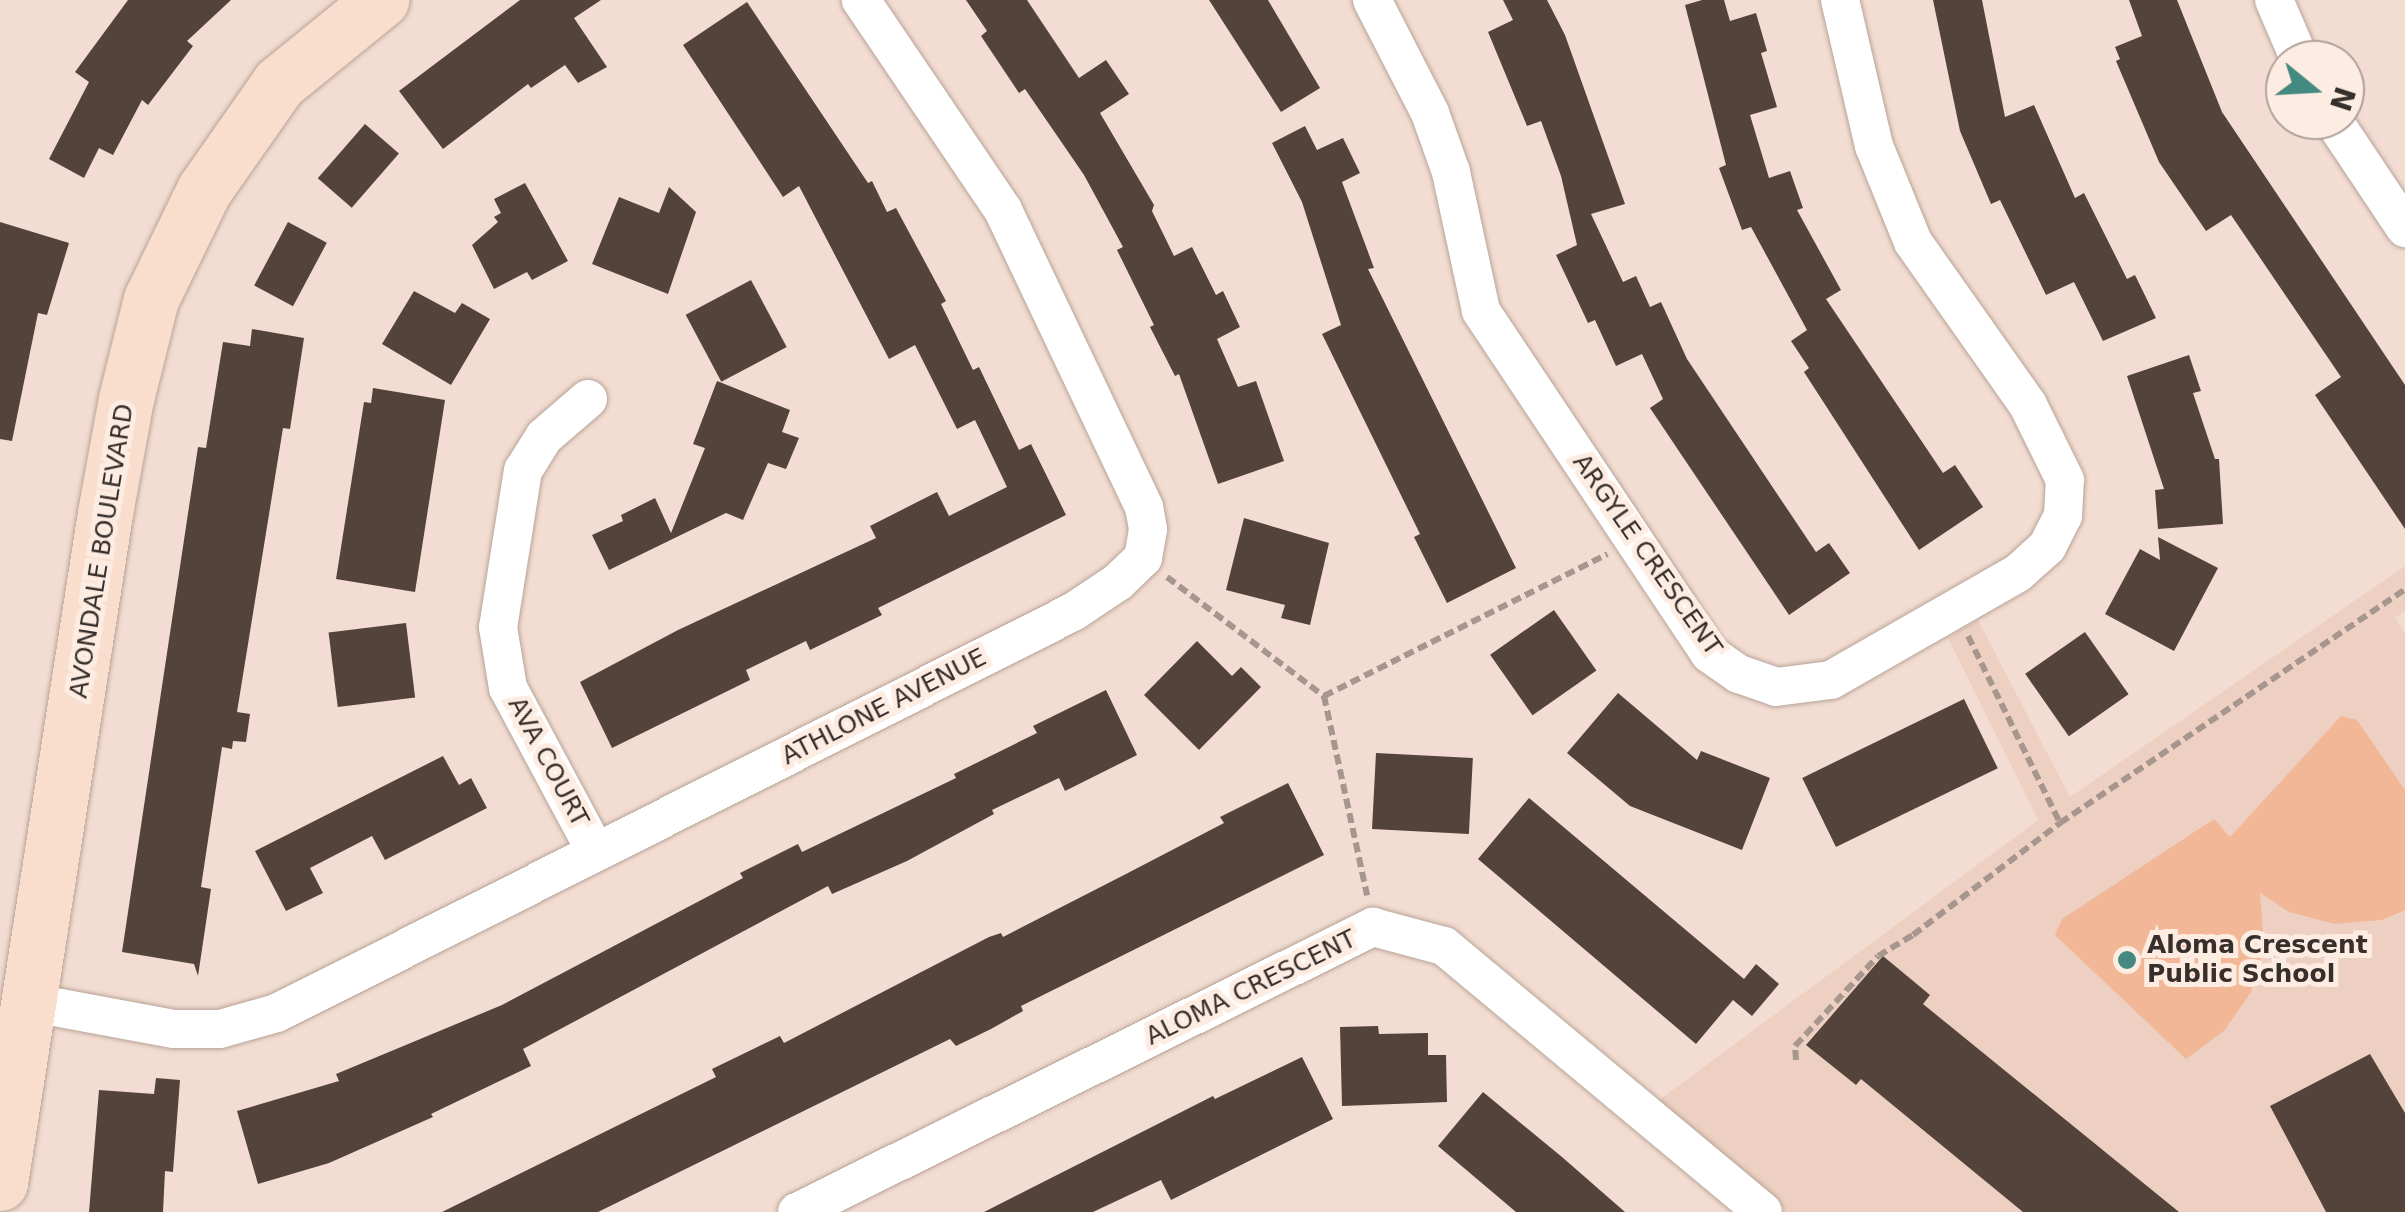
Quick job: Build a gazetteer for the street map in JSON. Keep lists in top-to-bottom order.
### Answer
{
  "streets": {
    "street": [
      "AVONDALE BOULEVARD",
      "ARGYLE CRESCENT",
      "ATHLONE AVENUE",
      "AVA COURT",
      "ALOMA CRESCENT"
    ]
  },
  "crossings": [
    ["AVONDALE BOULEVARD", "ATHLONE AVENUE"],
    ["ATHLONE AVENUE", "AVA COURT"]
  ],
  "places": ["Aloma Crescent Public School"],
  "north": "right"
}
